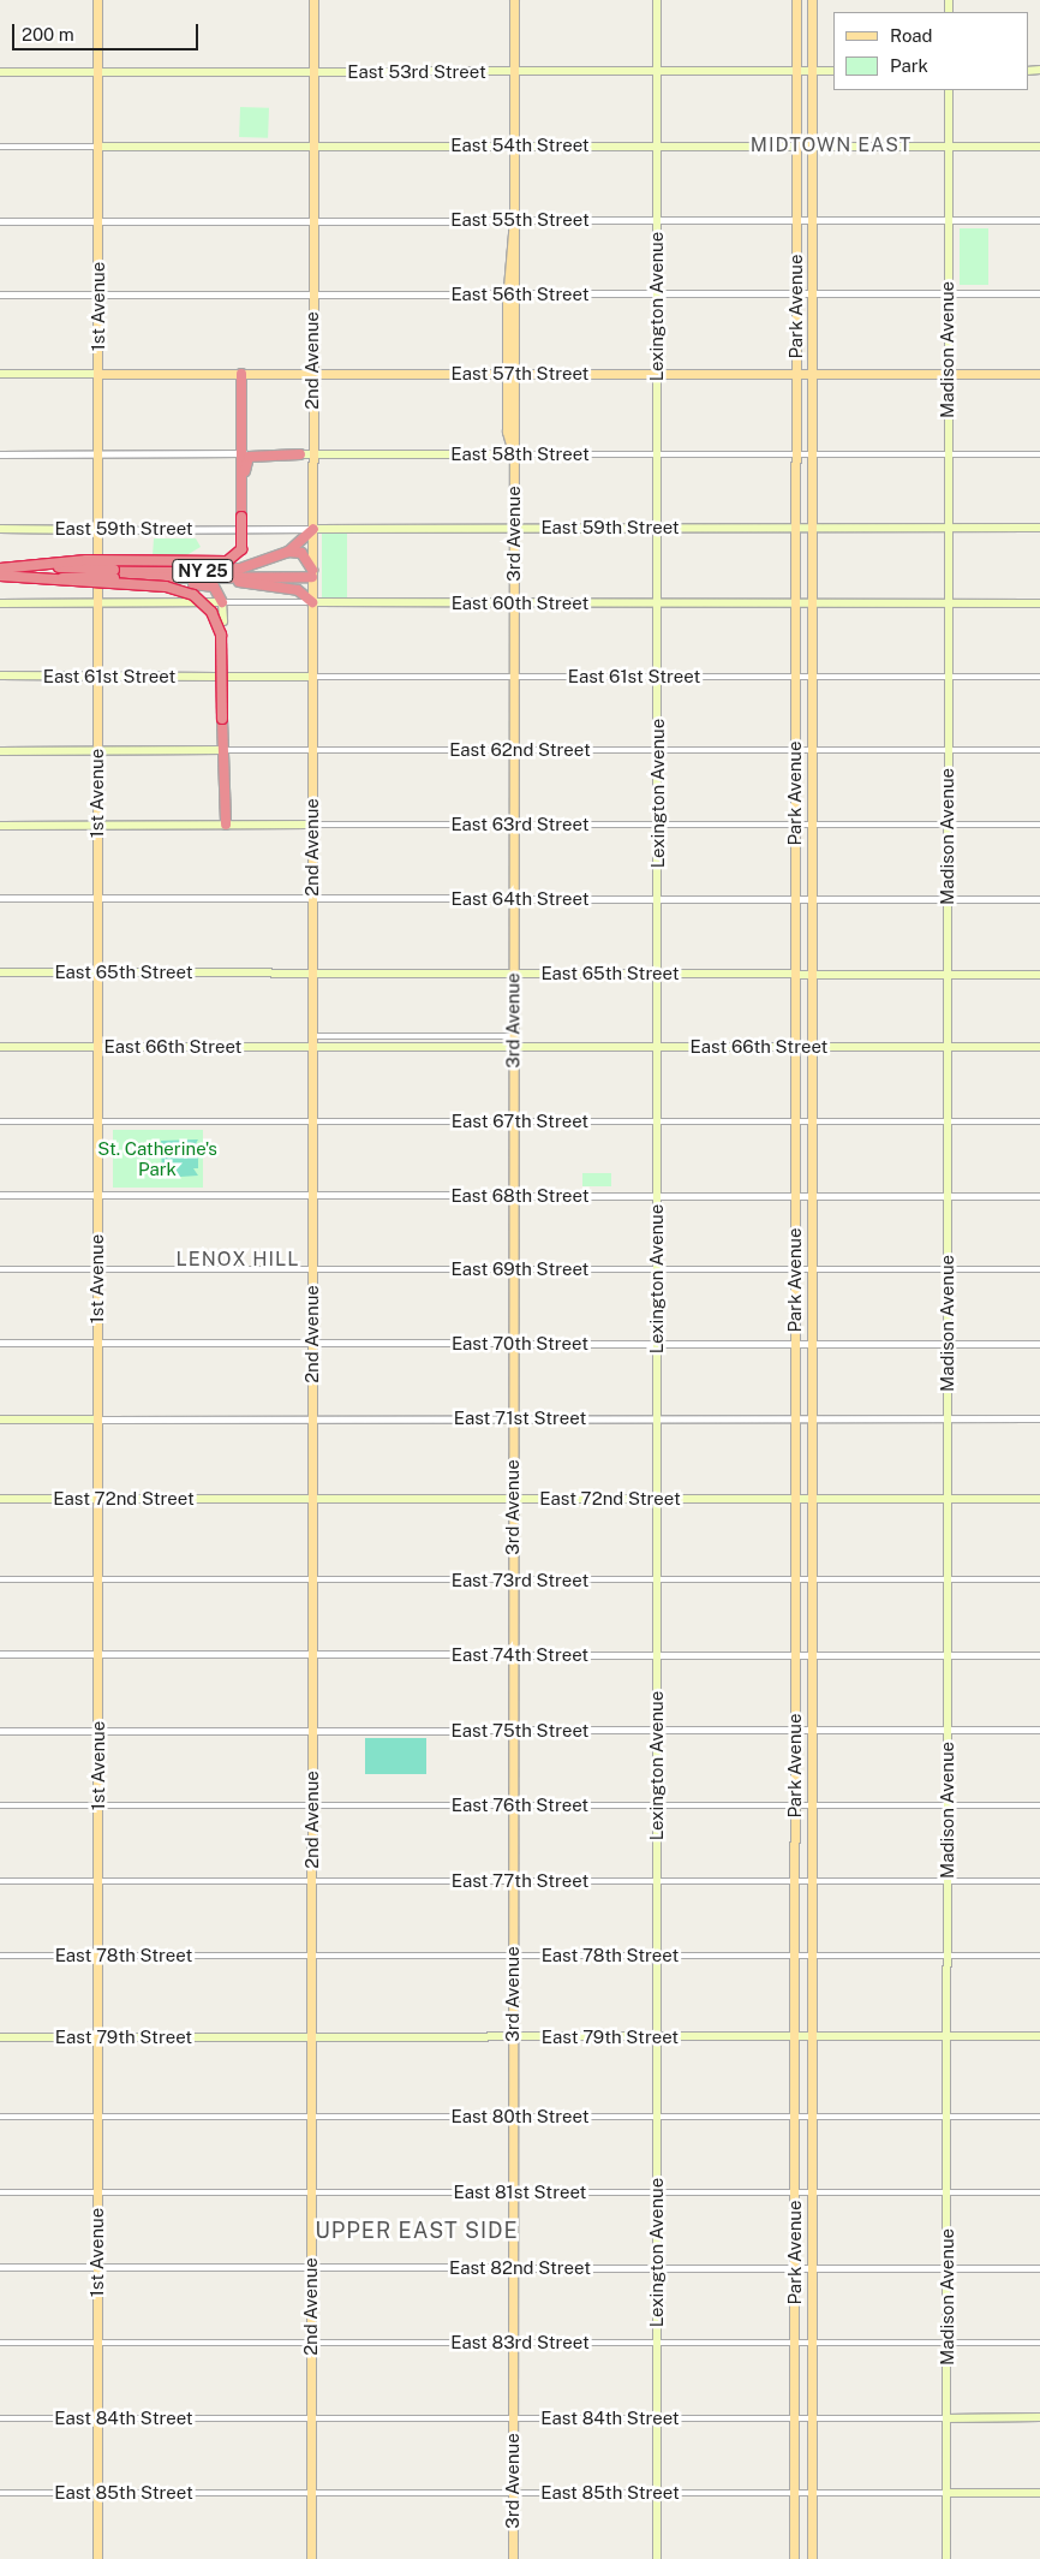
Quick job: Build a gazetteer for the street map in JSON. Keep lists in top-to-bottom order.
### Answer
{
  "streets": {
    "highway": ["NY 25"],
    "main road": [
      "East 53rd Street",
      "East 54th Street",
      "1st Avenue",
      "Lexington Avenue",
      "Park Avenue",
      "Madison Avenue",
      "2nd Avenue",
      "East 57th Street",
      "East 58th Street",
      "East 59th Street",
      "3rd Avenue",
      "East 60th Street",
      "East 61st Street",
      "East 62nd Street",
      "East 63rd Street",
      "East 65th Street",
      "East 66th Street",
      "East 71st Street",
      "East 72nd Street",
      "East 79th Street",
      "East 84th Street",
      "East 85th Street"
    ],
    "street": [
      "East 55th Street",
      "East 56th Street",
      "East 64th Street",
      "East 67th Street",
      "East 68th Street",
      "East 69th Street",
      "East 70th Street",
      "East 73rd Street",
      "East 74th Street",
      "East 75th Street",
      "East 76th Street",
      "East 77th Street",
      "East 78th Street",
      "East 80th Street",
      "East 81st Street",
      "East 82nd Street",
      "East 83rd Street"
    ]
  },
  "crossings": [
    ["East 53rd Street", "1st Avenue"],
    ["East 53rd Street", "Lexington Avenue"],
    ["East 53rd Street", "Park Avenue"],
    ["East 53rd Street", "2nd Avenue"],
    ["East 53rd Street", "3rd Avenue"],
    ["East 54th Street", "1st Avenue"],
    ["East 54th Street", "Lexington Avenue"],
    ["East 54th Street", "Park Avenue"],
    ["East 54th Street", "Madison Avenue"],
    ["East 54th Street", "2nd Avenue"],
    ["East 54th Street", "3rd Avenue"],
    ["East 55th Street", "1st Avenue"],
    ["East 55th Street", "Lexington Avenue"],
    ["East 55th Street", "Park Avenue"],
    ["East 55th Street", "Madison Avenue"],
    ["East 55th Street", "2nd Avenue"],
    ["East 55th Street", "3rd Avenue"],
    ["East 56th Street", "1st Avenue"],
    ["East 56th Street", "Lexington Avenue"],
    ["East 56th Street", "Park Avenue"],
    ["East 56th Street", "Madison Avenue"],
    ["East 56th Street", "2nd Avenue"],
    ["East 56th Street", "3rd Avenue"],
    ["1st Avenue", "East 57th Street"],
    ["1st Avenue", "East 58th Street"],
    ["1st Avenue", "East 59th Street"],
    ["1st Avenue", "East 60th Street"],
    ["1st Avenue", "East 61st Street"],
    ["1st Avenue", "East 62nd Street"],
    ["1st Avenue", "East 63rd Street"],
    ["1st Avenue", "East 64th Street"],
    ["1st Avenue", "East 65th Street"],
    ["1st Avenue", "East 66th Street"],
    ["1st Avenue", "East 67th Street"],
    ["1st Avenue", "East 68th Street"],
    ["1st Avenue", "East 69th Street"],
    ["1st Avenue", "East 70th Street"],
    ["1st Avenue", "East 71st Street"],
    ["1st Avenue", "East 72nd Street"],
    ["1st Avenue", "East 73rd Street"],
    ["1st Avenue", "East 74th Street"],
    ["1st Avenue", "East 75th Street"],
    ["1st Avenue", "East 76th Street"],
    ["1st Avenue", "East 77th Street"],
    ["1st Avenue", "East 78th Street"],
    ["1st Avenue", "East 79th Street"],
    ["1st Avenue", "East 80th Street"],
    ["1st Avenue", "East 81st Street"],
    ["1st Avenue", "East 82nd Street"],
    ["1st Avenue", "East 83rd Street"],
    ["1st Avenue", "East 84th Street"],
    ["1st Avenue", "East 85th Street"],
    ["Lexington Avenue", "East 57th Street"],
    ["Lexington Avenue", "East 58th Street"],
    ["Lexington Avenue", "East 59th Street"],
    ["Lexington Avenue", "East 60th Street"],
    ["Lexington Avenue", "East 61st Street"],
    ["Lexington Avenue", "East 62nd Street"],
    ["Lexington Avenue", "East 63rd Street"],
    ["Lexington Avenue", "East 64th Street"],
    ["Lexington Avenue", "East 65th Street"],
    ["Lexington Avenue", "East 66th Street"],
    ["Lexington Avenue", "East 67th Street"],
    ["Lexington Avenue", "East 68th Street"],
    ["Lexington Avenue", "East 69th Street"],
    ["Lexington Avenue", "East 70th Street"],
    ["Lexington Avenue", "East 71st Street"],
    ["Lexington Avenue", "East 72nd Street"],
    ["Lexington Avenue", "East 73rd Street"],
    ["Lexington Avenue", "East 74th Street"],
    ["Lexington Avenue", "East 75th Street"],
    ["Lexington Avenue", "East 76th Street"],
    ["Lexington Avenue", "East 77th Street"],
    ["Lexington Avenue", "East 78th Street"],
    ["Lexington Avenue", "East 79th Street"],
    ["Lexington Avenue", "East 80th Street"],
    ["Lexington Avenue", "East 81st Street"],
    ["Lexington Avenue", "East 82nd Street"],
    ["Lexington Avenue", "East 83rd Street"],
    ["Lexington Avenue", "East 84th Street"],
    ["Lexington Avenue", "East 85th Street"],
    ["Park Avenue", "East 57th Street"],
    ["Park Avenue", "East 58th Street"],
    ["Park Avenue", "East 59th Street"],
    ["Park Avenue", "East 60th Street"],
    ["Park Avenue", "East 61st Street"],
    ["Park Avenue", "East 62nd Street"],
    ["Park Avenue", "East 63rd Street"],
    ["Park Avenue", "East 64th Street"],
    ["Park Avenue", "East 65th Street"],
    ["Park Avenue", "East 66th Street"],
    ["Park Avenue", "East 67th Street"],
    ["Park Avenue", "East 68th Street"],
    ["Park Avenue", "East 69th Street"],
    ["Park Avenue", "East 70th Street"],
    ["Park Avenue", "East 71st Street"],
    ["Park Avenue", "East 72nd Street"],
    ["Park Avenue", "East 73rd Street"],
    ["Park Avenue", "East 74th Street"],
    ["Park Avenue", "East 75th Street"],
    ["Park Avenue", "East 76th Street"],
    ["Park Avenue", "East 77th Street"],
    ["Park Avenue", "East 78th Street"],
    ["Park Avenue", "East 79th Street"],
    ["Park Avenue", "East 80th Street"],
    ["Park Avenue", "East 81st Street"],
    ["Park Avenue", "East 82nd Street"],
    ["Park Avenue", "East 83rd Street"],
    ["Park Avenue", "East 84th Street"],
    ["Park Avenue", "East 85th Street"],
    ["Madison Avenue", "East 57th Street"],
    ["Madison Avenue", "East 58th Street"],
    ["Madison Avenue", "East 59th Street"],
    ["Madison Avenue", "East 60th Street"],
    ["Madison Avenue", "East 61st Street"],
    ["Madison Avenue", "East 62nd Street"],
    ["Madison Avenue", "East 63rd Street"],
    ["Madison Avenue", "East 64th Street"],
    ["Madison Avenue", "East 65th Street"],
    ["Madison Avenue", "East 66th Street"],
    ["Madison Avenue", "East 67th Street"],
    ["Madison Avenue", "East 68th Street"],
    ["Madison Avenue", "East 69th Street"],
    ["Madison Avenue", "East 70th Street"],
    ["Madison Avenue", "East 71st Street"],
    ["Madison Avenue", "East 72nd Street"],
    ["Madison Avenue", "East 73rd Street"],
    ["Madison Avenue", "East 74th Street"],
    ["Madison Avenue", "East 75th Street"],
    ["Madison Avenue", "East 76th Street"],
    ["Madison Avenue", "East 77th Street"],
    ["Madison Avenue", "East 78th Street"],
    ["Madison Avenue", "East 79th Street"],
    ["Madison Avenue", "East 80th Street"],
    ["Madison Avenue", "East 81st Street"],
    ["Madison Avenue", "East 82nd Street"],
    ["Madison Avenue", "East 83rd Street"],
    ["Madison Avenue", "East 84th Street"],
    ["Madison Avenue", "East 85th Street"],
    ["2nd Avenue", "East 57th Street"],
    ["2nd Avenue", "East 58th Street"],
    ["2nd Avenue", "East 59th Street"],
    ["2nd Avenue", "NY 25"],
    ["2nd Avenue", "East 60th Street"],
    ["2nd Avenue", "East 61st Street"],
    ["2nd Avenue", "East 62nd Street"],
    ["2nd Avenue", "East 63rd Street"],
    ["2nd Avenue", "East 64th Street"],
    ["2nd Avenue", "East 65th Street"],
    ["2nd Avenue", "East 66th Street"],
    ["2nd Avenue", "East 67th Street"],
    ["2nd Avenue", "East 68th Street"],
    ["2nd Avenue", "East 69th Street"],
    ["2nd Avenue", "East 70th Street"],
    ["2nd Avenue", "East 71st Street"],
    ["2nd Avenue", "East 72nd Street"],
    ["2nd Avenue", "East 73rd Street"],
    ["2nd Avenue", "East 74th Street"],
    ["2nd Avenue", "East 75th Street"],
    ["2nd Avenue", "East 76th Street"],
    ["2nd Avenue", "East 77th Street"],
    ["2nd Avenue", "East 78th Street"],
    ["2nd Avenue", "East 79th Street"],
    ["2nd Avenue", "East 80th Street"],
    ["2nd Avenue", "East 81st Street"],
    ["2nd Avenue", "East 82nd Street"],
    ["2nd Avenue", "East 83rd Street"],
    ["2nd Avenue", "East 84th Street"],
    ["2nd Avenue", "East 85th Street"],
    ["East 57th Street", "3rd Avenue"],
    ["East 58th Street", "3rd Avenue"],
    ["East 59th Street", "3rd Avenue"],
    ["East 59th Street", "NY 25"],
    ["3rd Avenue", "East 60th Street"],
    ["3rd Avenue", "East 61st Street"],
    ["3rd Avenue", "East 62nd Street"],
    ["3rd Avenue", "East 63rd Street"],
    ["3rd Avenue", "East 64th Street"],
    ["3rd Avenue", "East 65th Street"],
    ["3rd Avenue", "East 66th Street"],
    ["3rd Avenue", "East 67th Street"],
    ["3rd Avenue", "East 68th Street"],
    ["3rd Avenue", "East 69th Street"],
    ["3rd Avenue", "East 70th Street"],
    ["3rd Avenue", "East 71st Street"],
    ["3rd Avenue", "East 72nd Street"],
    ["3rd Avenue", "East 73rd Street"],
    ["3rd Avenue", "East 74th Street"],
    ["3rd Avenue", "East 75th Street"],
    ["3rd Avenue", "East 76th Street"],
    ["3rd Avenue", "East 77th Street"],
    ["3rd Avenue", "East 78th Street"],
    ["3rd Avenue", "East 79th Street"],
    ["3rd Avenue", "East 80th Street"],
    ["3rd Avenue", "East 81st Street"],
    ["3rd Avenue", "East 82nd Street"],
    ["3rd Avenue", "East 83rd Street"],
    ["3rd Avenue", "East 84th Street"],
    ["3rd Avenue", "East 85th Street"],
    ["NY 25", "East 60th Street"]
  ],
  "districts": ["MIDTOWN EAST", "LENOX HILL", "UPPER EAST SIDE"],
  "parks": ["St. Catherine's Park"],
  "legend": ["Road", "Park"],
  "scale_bar": "200 m"
}
